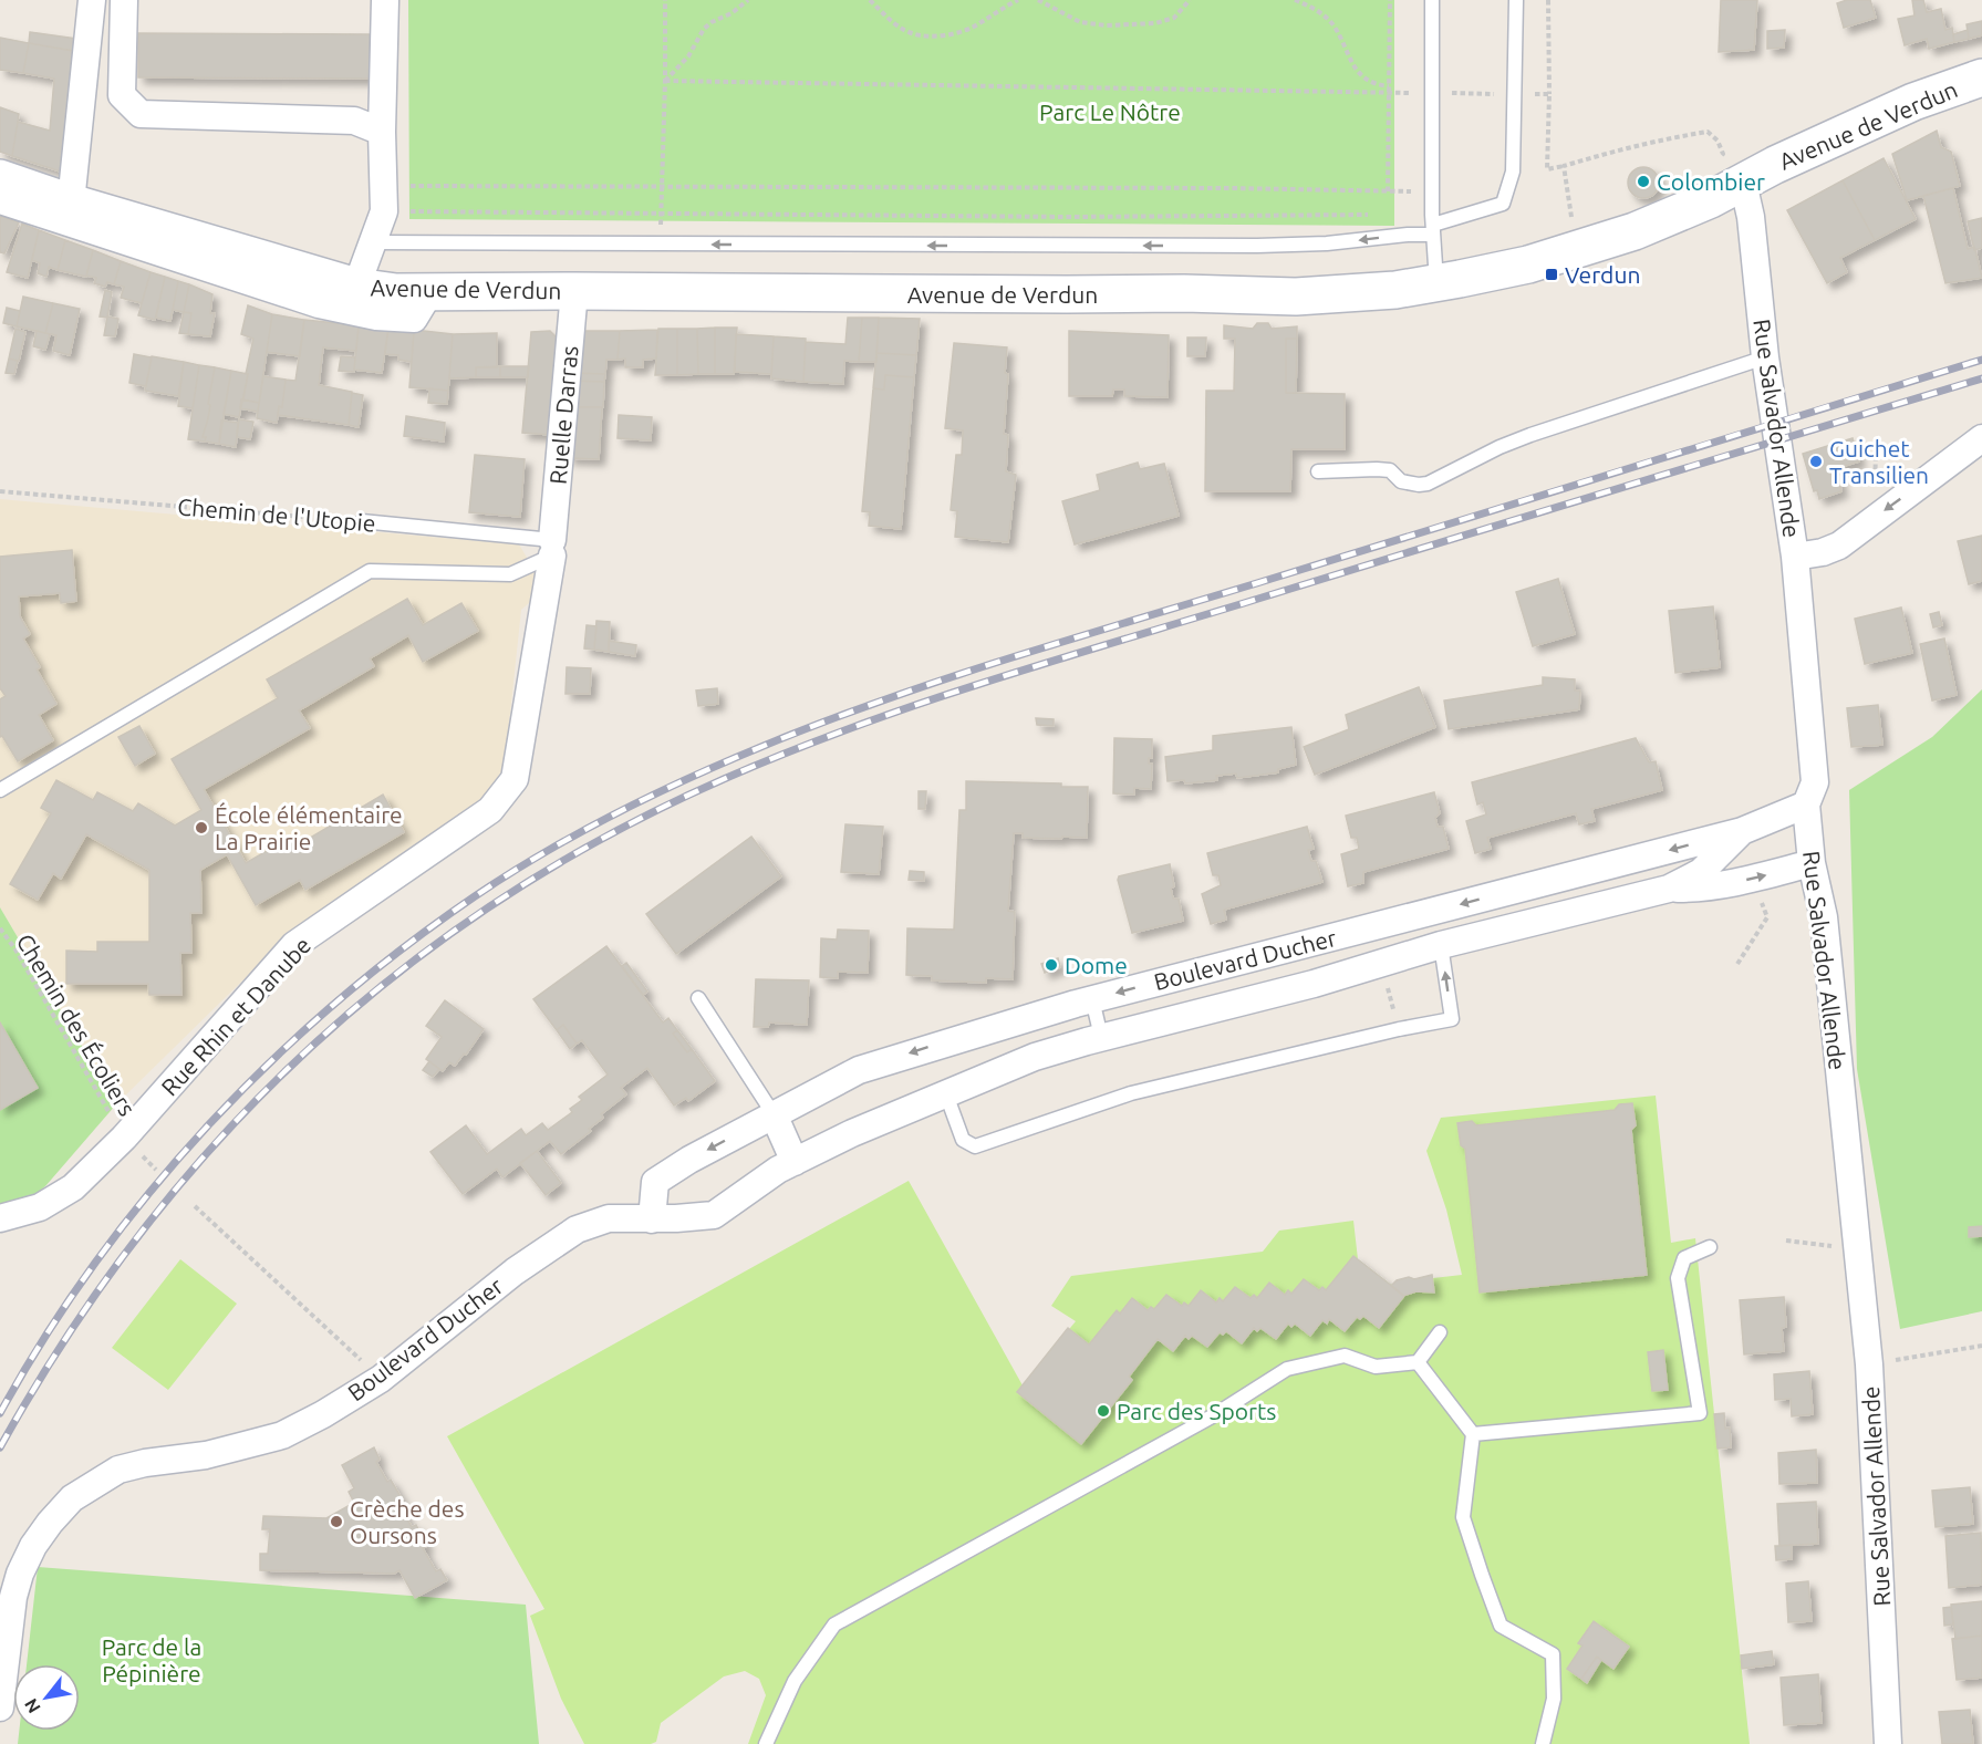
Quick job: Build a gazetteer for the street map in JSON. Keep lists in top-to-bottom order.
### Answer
{
  "streets": {
    "main road": ["Avenue de Verdun"],
    "street": [
      "Ruelle Darras",
      "Rue Salvador Allende",
      "Boulevard Ducher",
      "Rue Rhin et Danube"
    ],
    "lane": ["Chemin de l'Utopie"],
    "path": ["Chemin des Écoliers"]
  },
  "crossings": [
    ["Avenue de Verdun", "Ruelle Darras"],
    ["Avenue de Verdun", "Rue Salvador Allende"],
    ["Ruelle Darras", "Chemin de l'Utopie"],
    ["Ruelle Darras", "Rue Rhin et Danube"],
    ["Rue Salvador Allende", "Boulevard Ducher"],
    ["Chemin de l'Utopie", "Rue Rhin et Danube"],
    ["Rue Rhin et Danube", "Chemin des Écoliers"]
  ],
  "parks": ["Parc Le Nôtre", "Parc de la Pépinière"],
  "places": {
    "other": [
      "Colombier",
      "Guichet Transilien",
      "École élémentaire La Prairie",
      "Dome",
      "Parc des Sports",
      "Crèche des Oursons"
    ],
    "transit": ["Verdun"]
  },
  "north": "bottom left"
}
